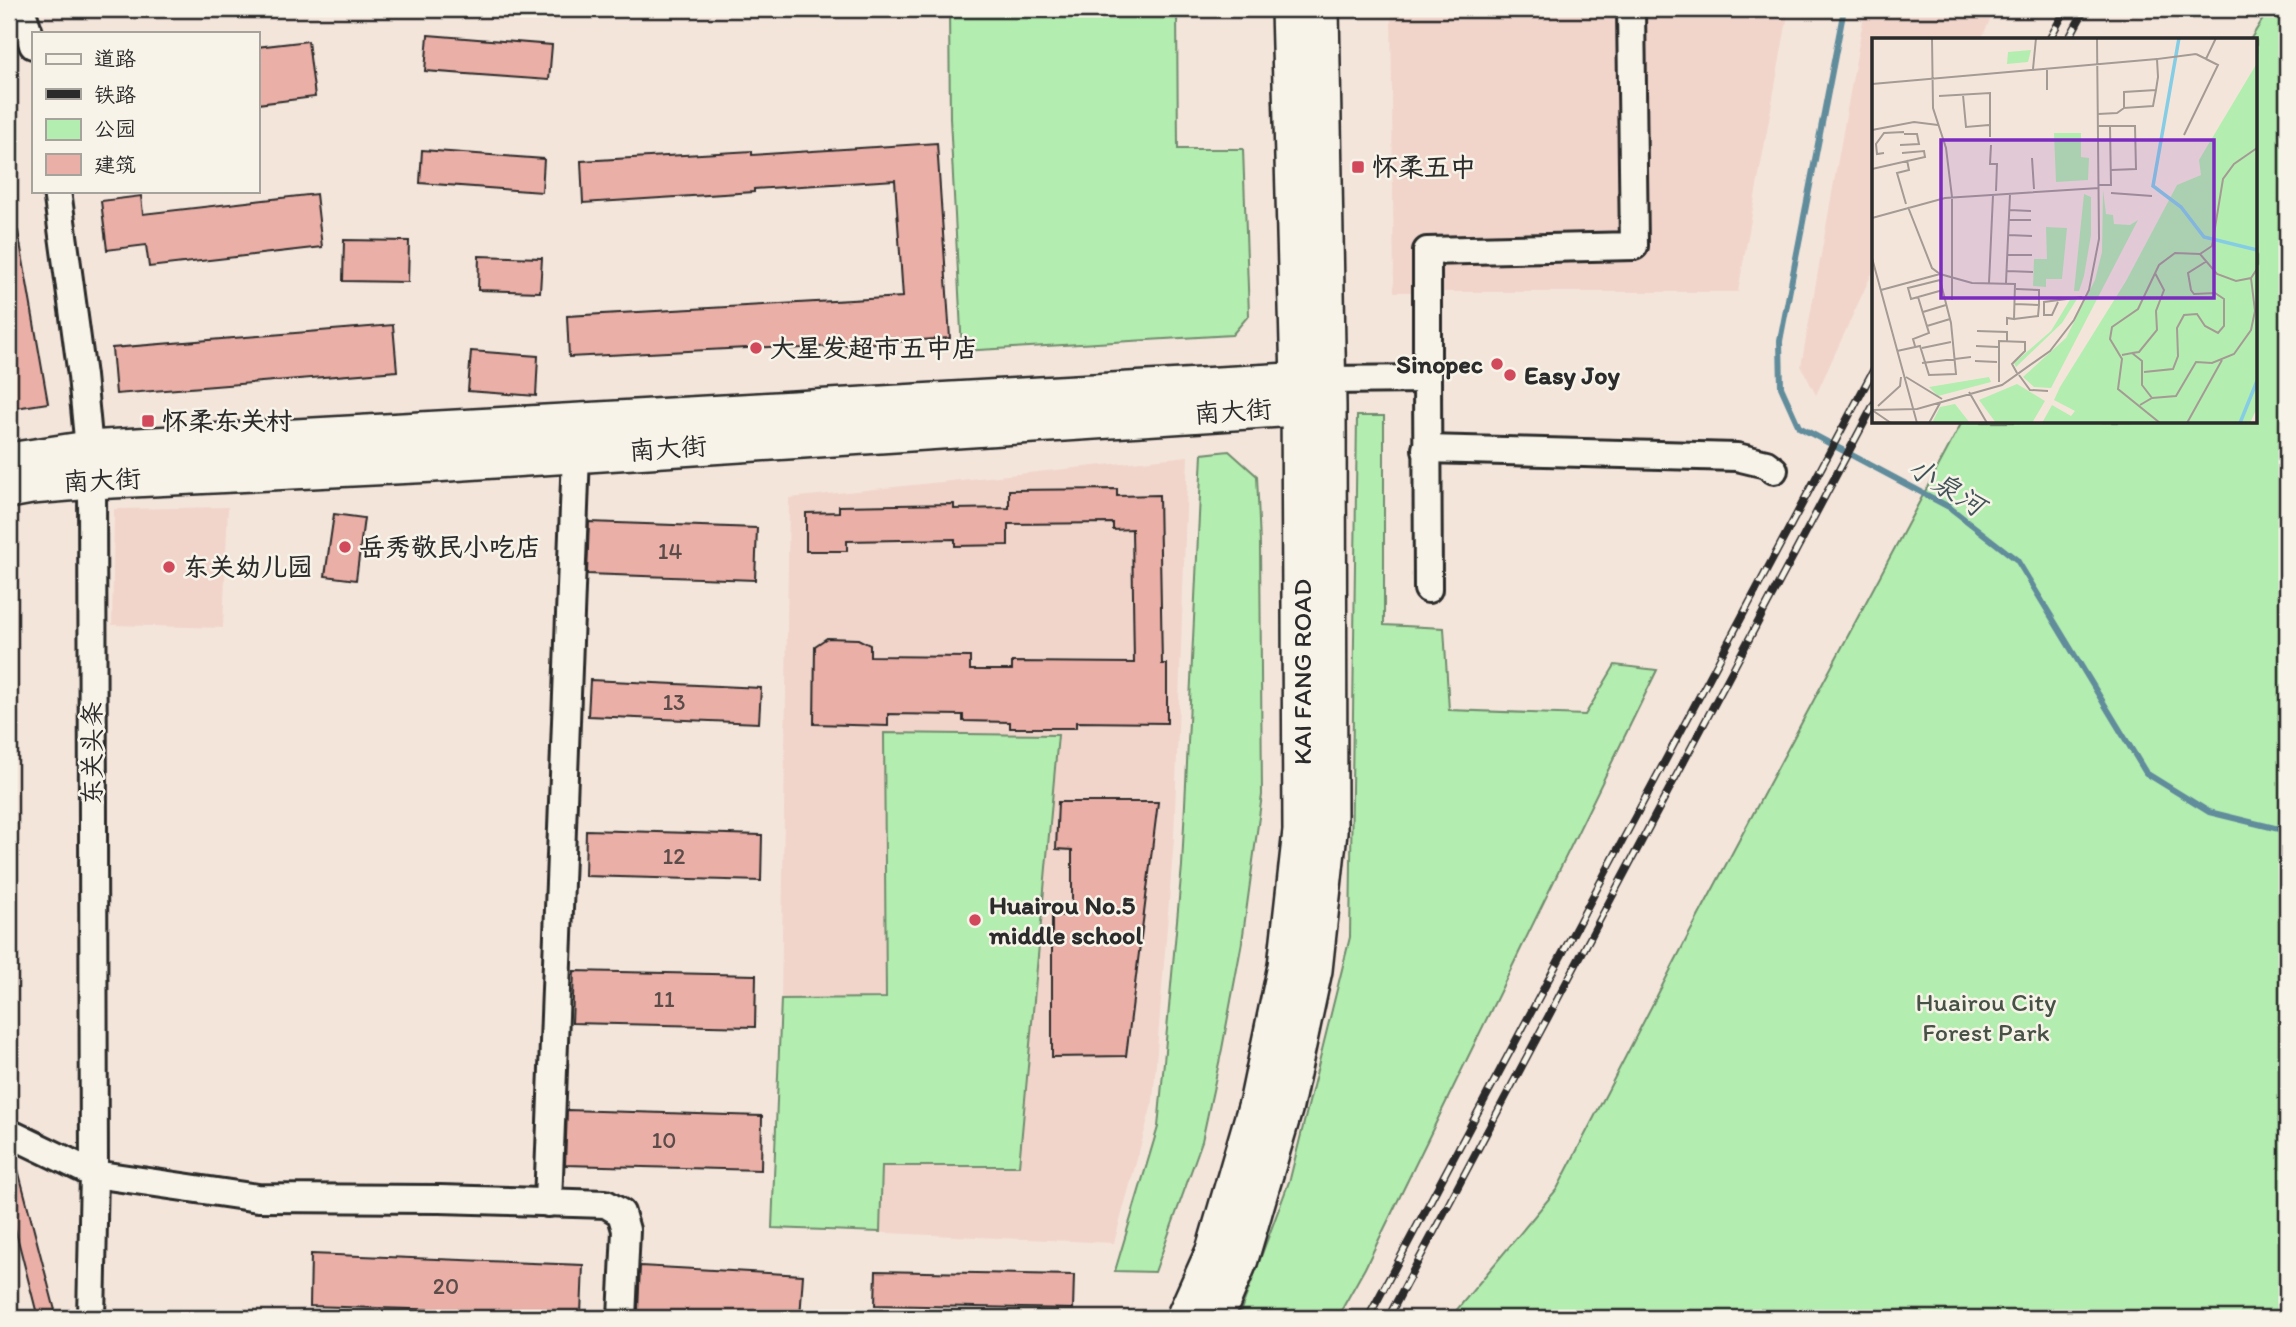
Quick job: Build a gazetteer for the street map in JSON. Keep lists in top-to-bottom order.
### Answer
{
  "streets": {
    "main road": ["南大街", "KAI FANG ROAD"],
    "street": ["东关头条"]
  },
  "crossings": [
    ["南大街", "KAI FANG ROAD"],
    ["南大街", "东关头条"]
  ],
  "water": ["小泉河"],
  "parks": ["Huairou City Forest Park"],
  "places": {
    "transit": ["怀柔五中", "怀柔东关村"],
    "other": [
      "大星发超市五中店",
      "Sinopec",
      "Easy Joy",
      "岳秀敬民小吃店",
      "东关幼儿园",
      "Huairou No.5 middle school"
    ]
  },
  "house_numbers": [
    "14",
    "13",
    "12",
    "11",
    "10",
    "20"
  ],
  "legend": [
    "道路",
    "铁路",
    "公园",
    "建筑"
  ]
}
